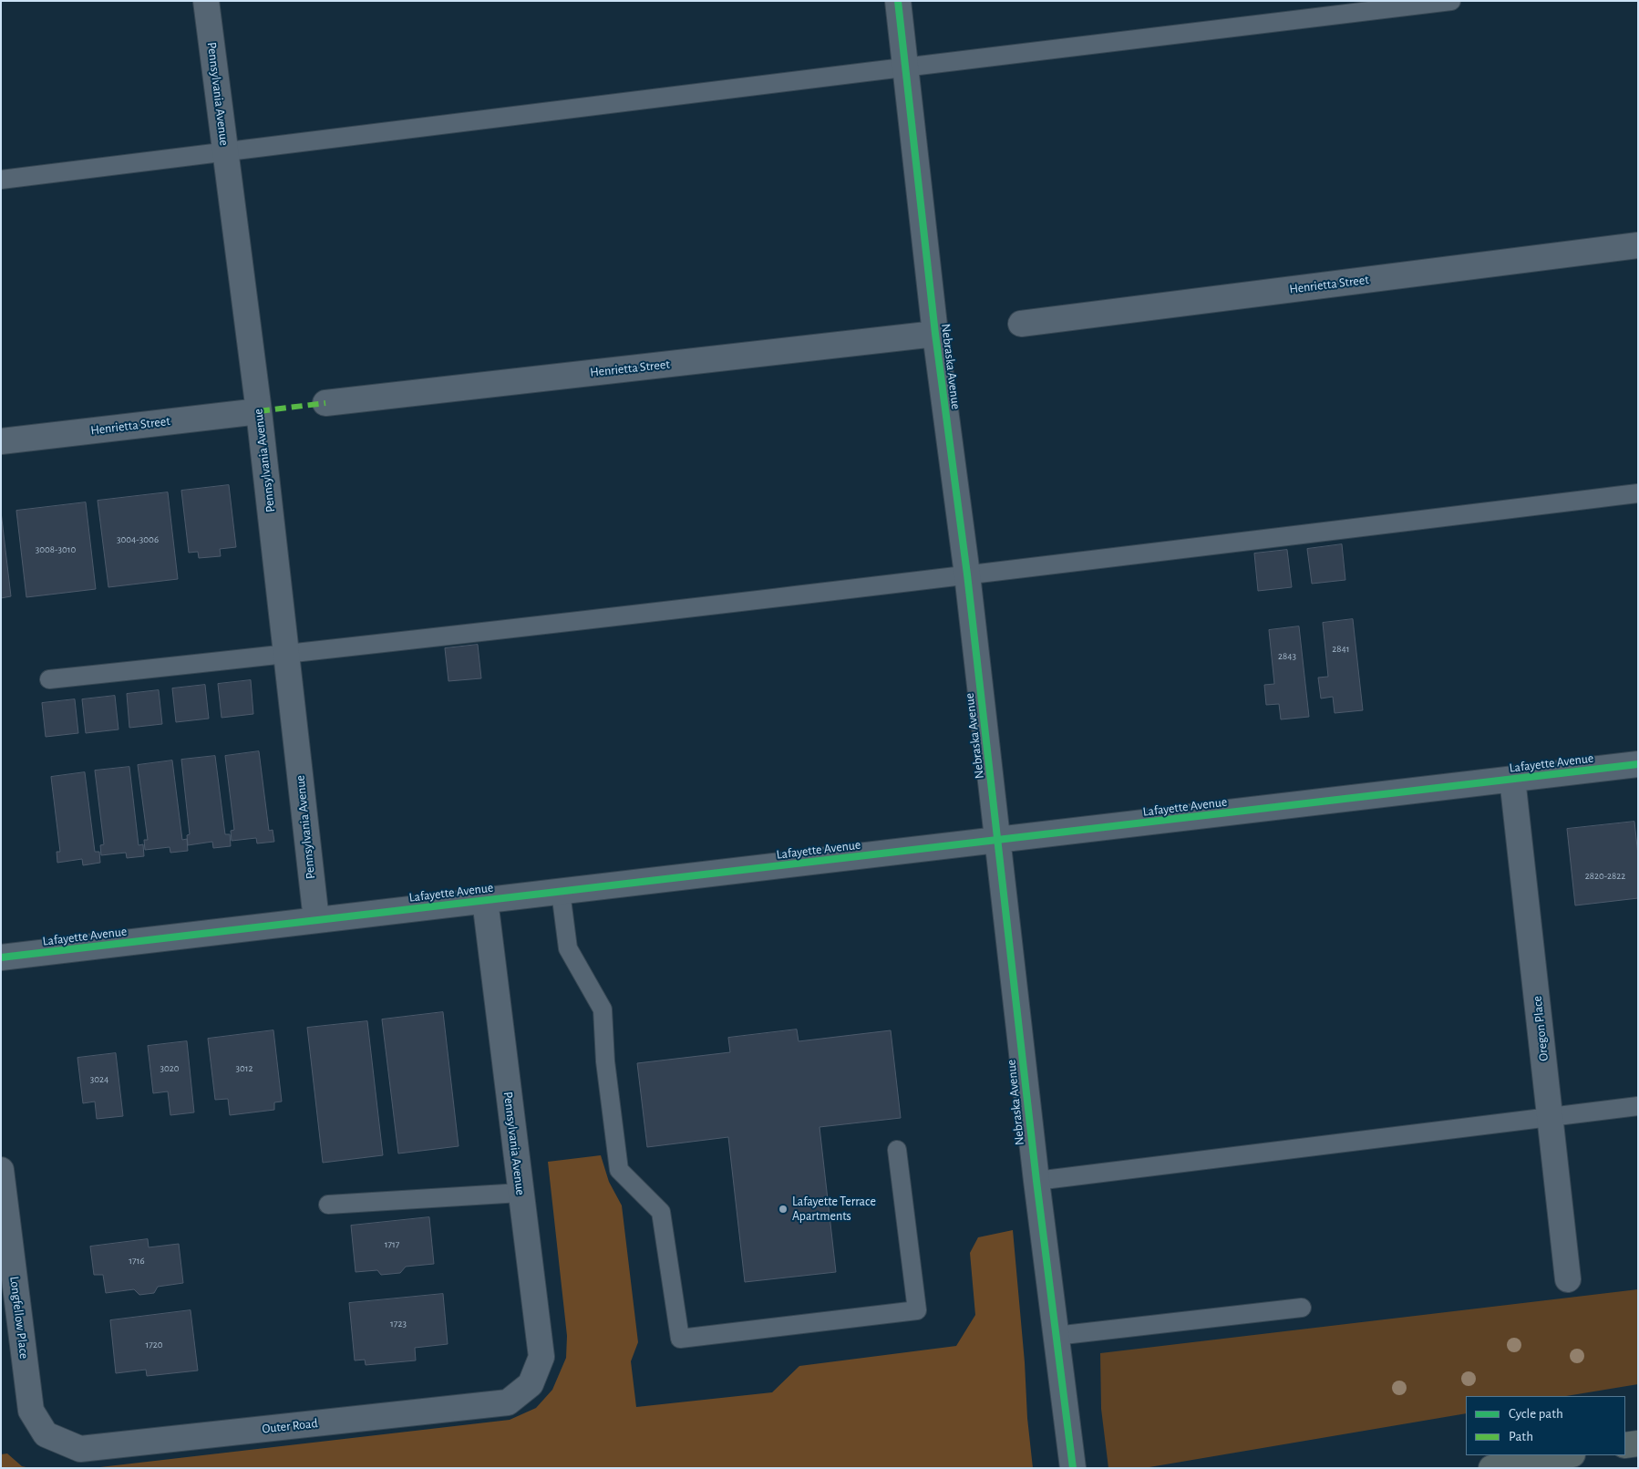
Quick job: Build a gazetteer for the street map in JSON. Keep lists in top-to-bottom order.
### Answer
{
  "streets": {
    "street": [
      "Pennsylvania Avenue",
      "Henrietta Street",
      "Nebraska Avenue",
      "Lafayette Avenue",
      "Oregon Place",
      "Longfellow Place",
      "Outer Road"
    ]
  },
  "crossings": [
    ["Pennsylvania Avenue", "Henrietta Street"],
    ["Pennsylvania Avenue", "Lafayette Avenue"],
    ["Pennsylvania Avenue", "Outer Road"],
    ["Henrietta Street", "Nebraska Avenue"],
    ["Nebraska Avenue", "Lafayette Avenue"],
    ["Lafayette Avenue", "Oregon Place"],
    ["Longfellow Place", "Outer Road"]
  ],
  "places": ["Lafayette Terrace Apartments"],
  "house_numbers": [
    "3004-3006",
    "3008-3010",
    "2841",
    "2843",
    "2820-2822",
    "3020",
    "3012",
    "3024",
    "1717",
    "1716",
    "1723",
    "1720"
  ],
  "legend": ["Cycle path", "Path"]
}
